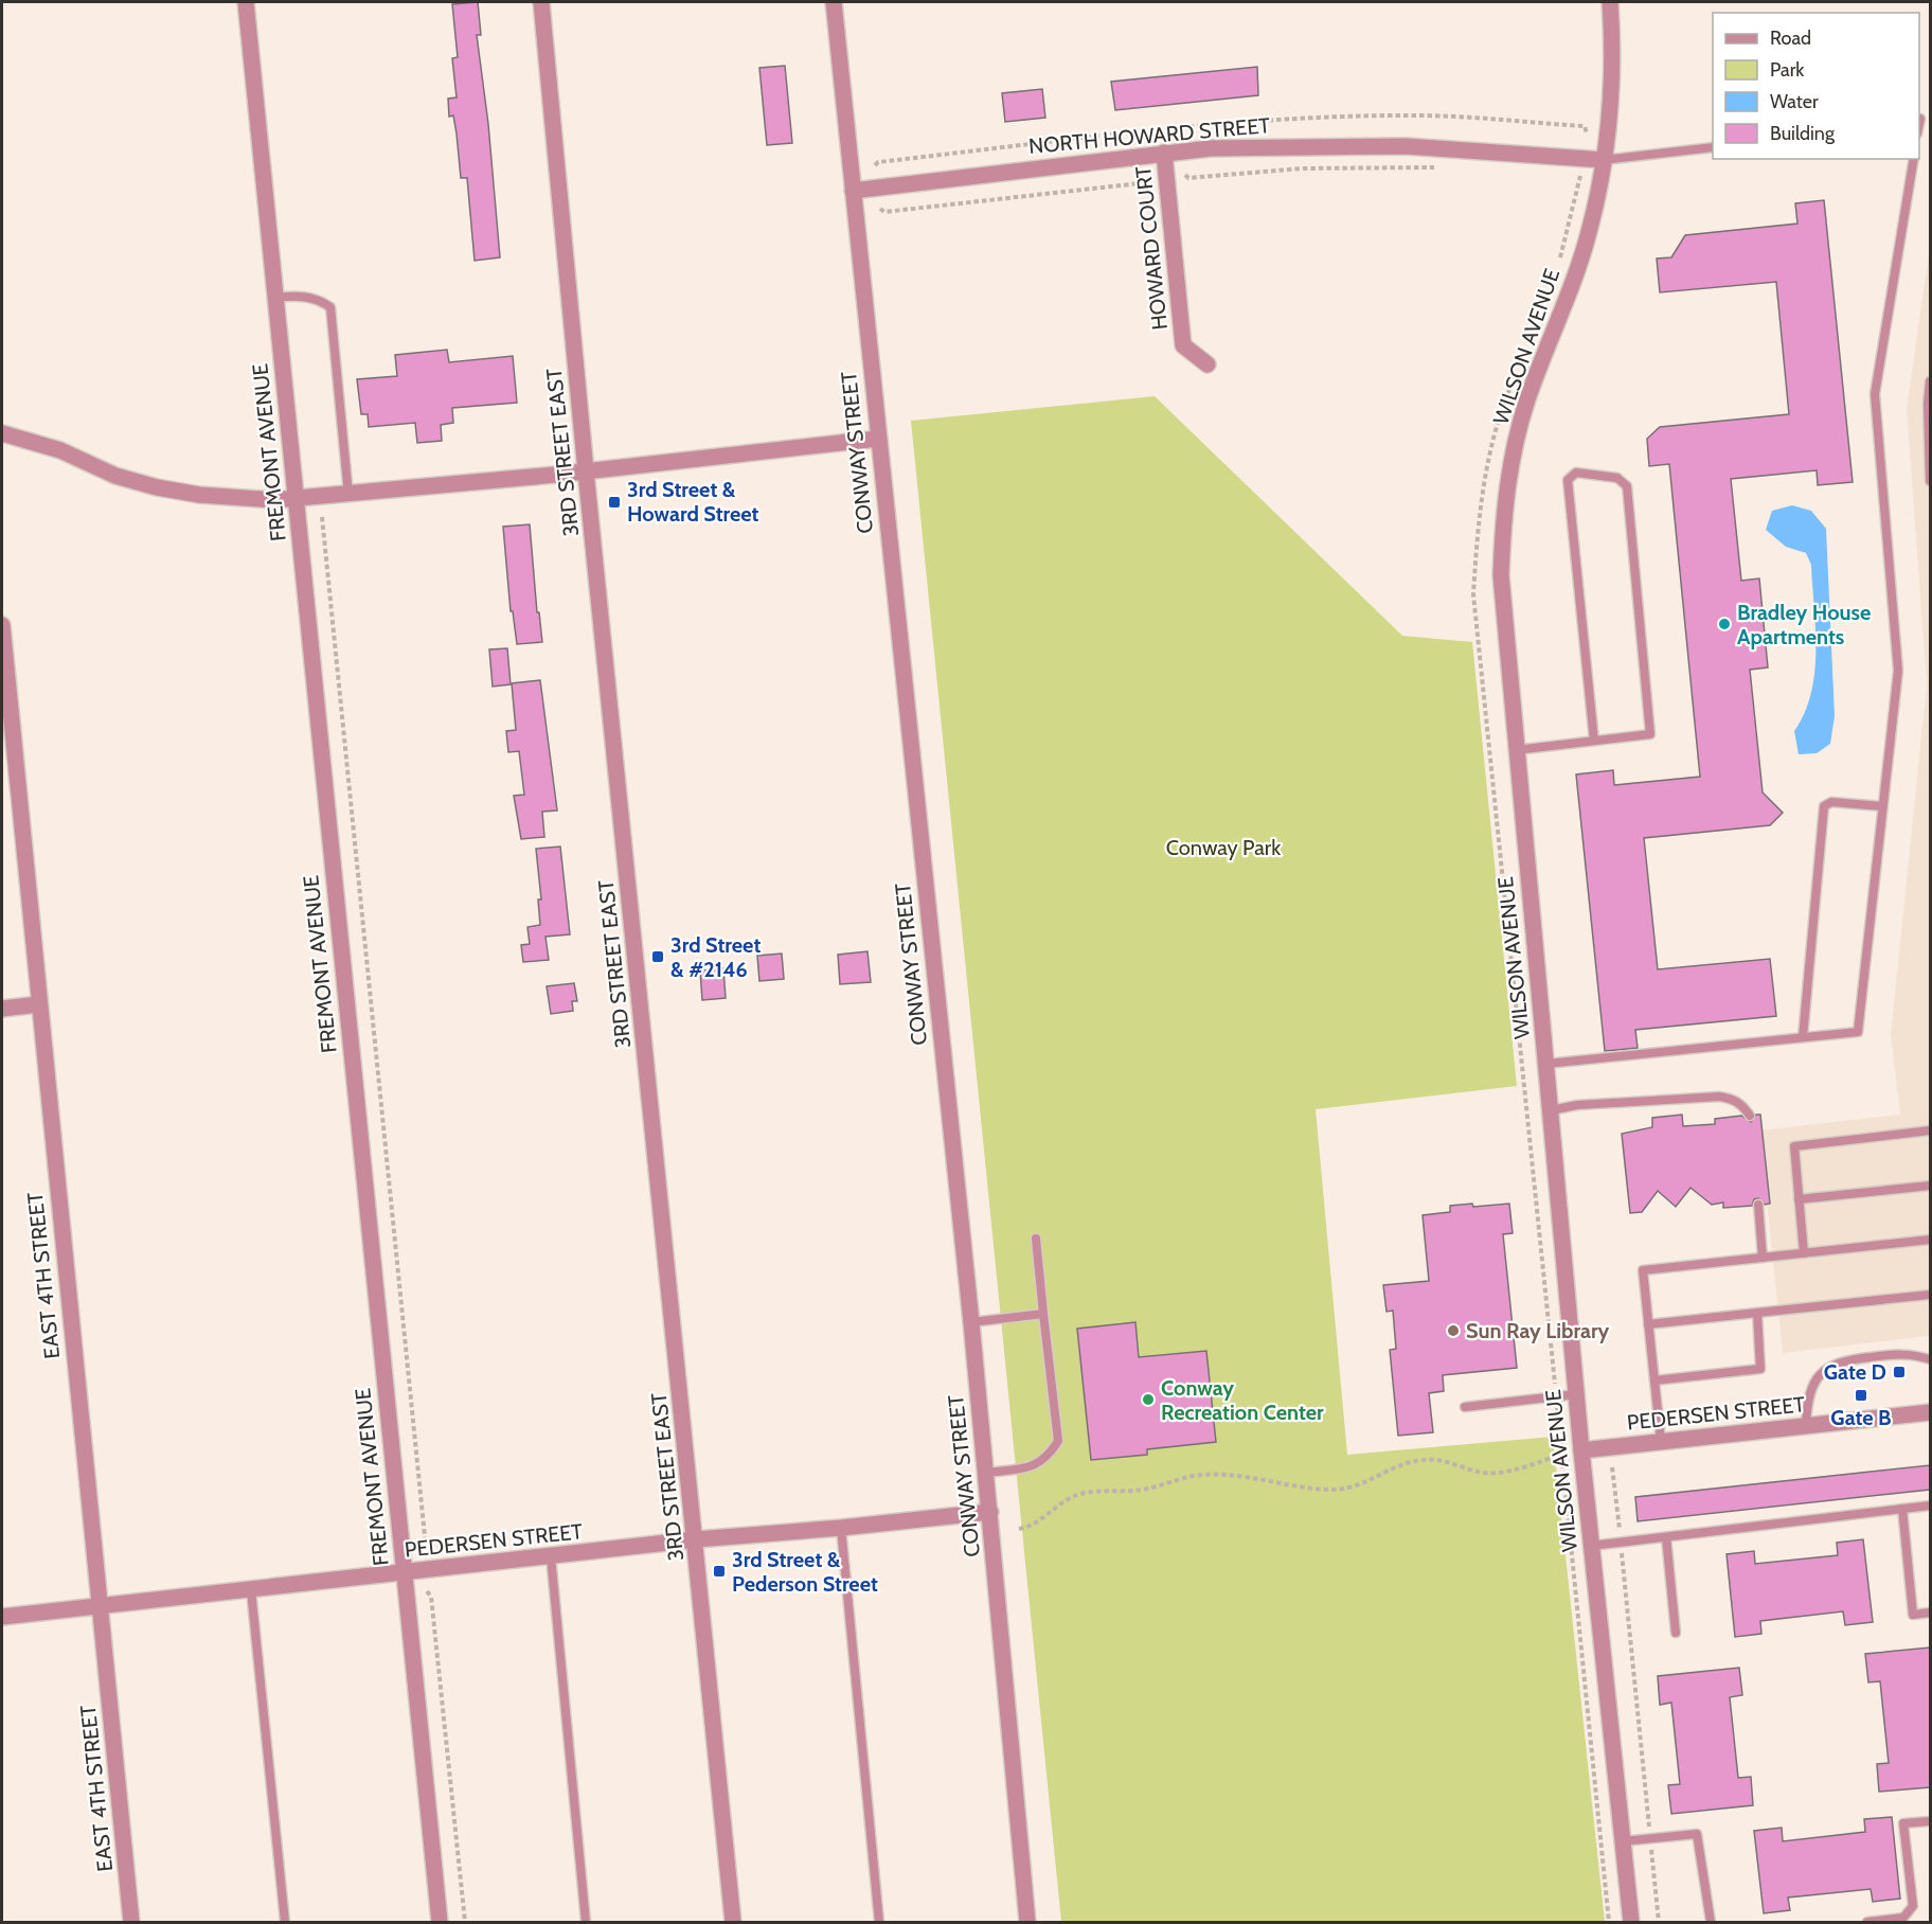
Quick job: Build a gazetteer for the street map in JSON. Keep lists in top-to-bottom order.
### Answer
{
  "streets": {
    "street": [
      "NORTH HOWARD STREET",
      "HOWARD COURT",
      "WILSON AVENUE",
      "FREMONT AVENUE",
      "3RD STREET EAST",
      "CONWAY STREET",
      "EAST 4TH STREET",
      "PEDERSEN STREET"
    ]
  },
  "crossings": [
    ["NORTH HOWARD STREET", "HOWARD COURT"],
    ["NORTH HOWARD STREET", "WILSON AVENUE"],
    ["NORTH HOWARD STREET", "CONWAY STREET"],
    ["WILSON AVENUE", "PEDERSEN STREET"],
    ["FREMONT AVENUE", "PEDERSEN STREET"],
    ["3RD STREET EAST", "PEDERSEN STREET"],
    ["CONWAY STREET", "PEDERSEN STREET"],
    ["EAST 4TH STREET", "PEDERSEN STREET"]
  ],
  "parks": ["Conway Park"],
  "places": {
    "transit": [
      "3rd Street & Howard Street",
      "3rd Street & #2146",
      "Gate D",
      "Gate B",
      "3rd Street & Pederson Street"
    ],
    "other": ["Bradley House Apartments", "Sun Ray Library", "Conway Recreation Center"]
  },
  "legend": [
    "Road",
    "Park",
    "Water",
    "Building"
  ]
}
